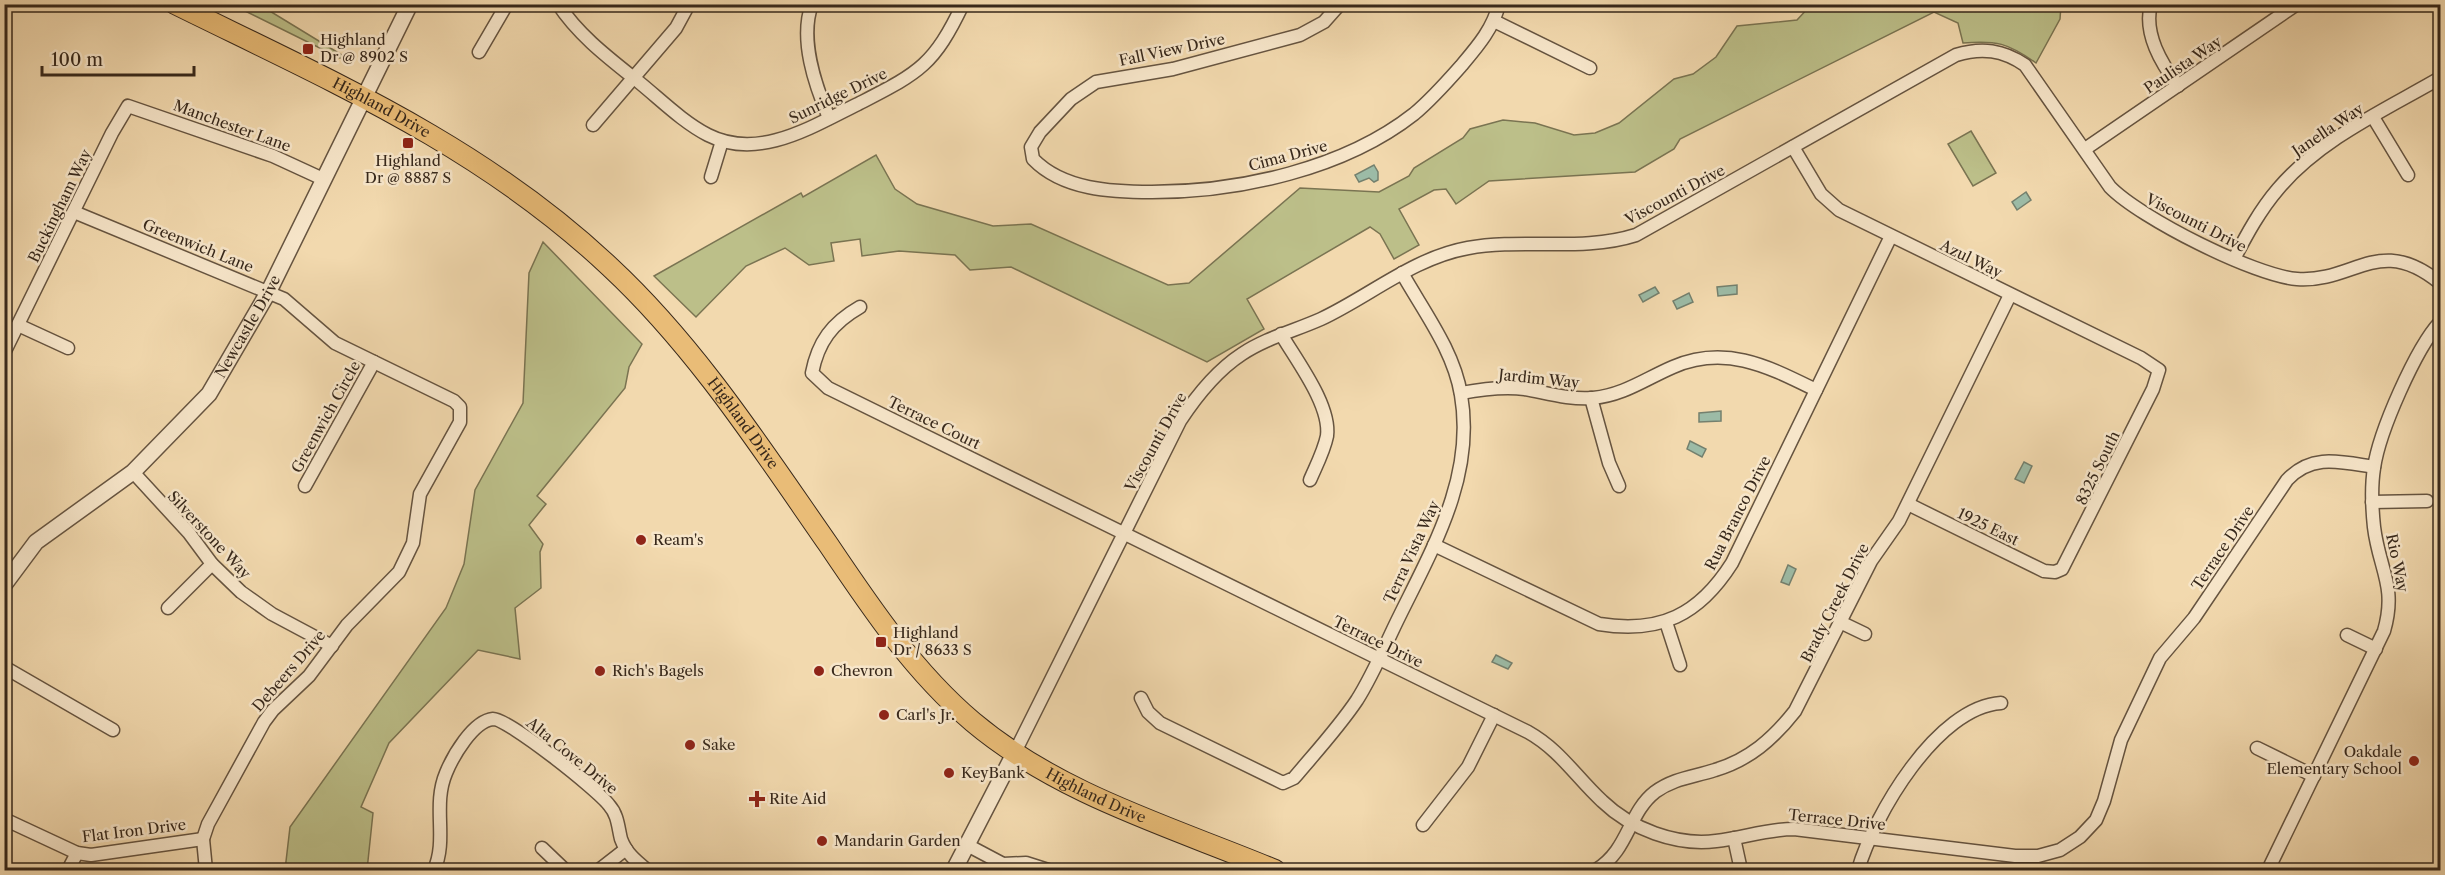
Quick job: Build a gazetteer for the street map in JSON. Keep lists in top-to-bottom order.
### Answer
{
  "streets": {
    "main road": ["Highland Drive"],
    "street": [
      "Fall View Drive",
      "Paulista Way",
      "Sunridge Drive",
      "Manchester Lane",
      "Janella Way",
      "Cima Drive",
      "Viscounti Drive",
      "Buckingham Way",
      "Greenwich Lane",
      "Azul Way",
      "Newcastle Drive",
      "Jardim Way",
      "Greenwich Circle",
      "Terrace Court",
      "8325 South",
      "Rua Branco Drive",
      "1925 East",
      "Silverstone Way",
      "Terrace Drive",
      "Terra Vista Way",
      "Rio Way",
      "Brady Creek Drive",
      "Debeers Drive",
      "Alta Cove Drive",
      "Flat Iron Drive"
    ]
  },
  "crossings": [
    ["Fall View Drive", "Cima Drive"],
    ["Paulista Way", "Viscounti Drive"],
    ["Highland Drive", "Viscounti Drive"],
    ["Highland Drive", "Newcastle Drive"],
    ["Manchester Lane", "Buckingham Way"],
    ["Manchester Lane", "Newcastle Drive"],
    ["Janella Way", "Viscounti Drive"],
    ["Viscounti Drive", "Azul Way"],
    ["Viscounti Drive", "Terrace Court"],
    ["Viscounti Drive", "Terrace Drive"],
    ["Viscounti Drive", "Terra Vista Way"],
    ["Buckingham Way", "Greenwich Lane"],
    ["Greenwich Lane", "Newcastle Drive"],
    ["Greenwich Lane", "Greenwich Circle"],
    ["Greenwich Lane", "Debeers Drive"],
    ["Azul Way", "8325 South"],
    ["Azul Way", "Rua Branco Drive"],
    ["Azul Way", "Brady Creek Drive"],
    ["Newcastle Drive", "Silverstone Way"],
    ["Jardim Way", "Rua Branco Drive"],
    ["Jardim Way", "Terra Vista Way"],
    ["Terrace Court", "Terrace Drive"],
    ["8325 South", "1925 East"],
    ["Rua Branco Drive", "Terra Vista Way"],
    ["1925 East", "Brady Creek Drive"],
    ["Silverstone Way", "Debeers Drive"],
    ["Terrace Drive", "Terra Vista Way"],
    ["Terrace Drive", "Rio Way"],
    ["Terrace Drive", "Brady Creek Drive"],
    ["Debeers Drive", "Flat Iron Drive"]
  ],
  "places": {
    "transit": ["Highland Dr @ 8902 S", "Highland Dr @ 8887 S", "Highland Dr / 8633 S"],
    "other": [
      "Ream's",
      "Rich's Bagels",
      "Chevron",
      "Carl's Jr.",
      "Sake",
      "Oakdale Elementary School",
      "KeyBank",
      "Mandarin Garden"
    ],
    "health": ["Rite Aid"]
  },
  "scale_bar": "100 m"
}
